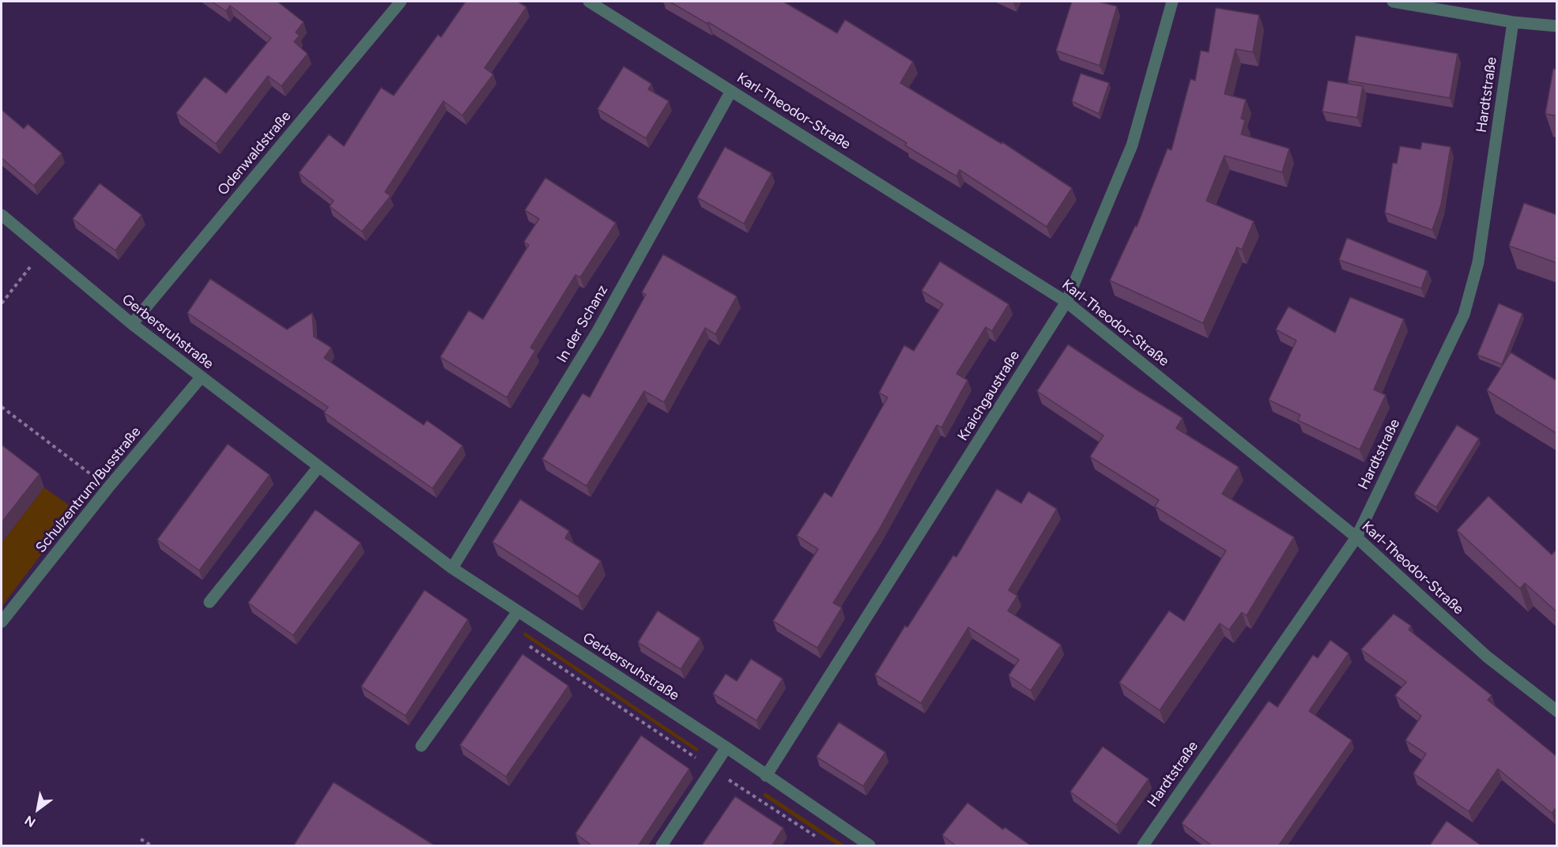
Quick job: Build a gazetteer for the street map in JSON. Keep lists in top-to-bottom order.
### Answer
{
  "streets": {
    "street": [
      "Hardtstraße",
      "Karl-Theodor-Straße",
      "Odenwaldstraße",
      "In der Schanz",
      "Gerbersruhstraße",
      "Kraichgaustraße",
      "Schulzentrum/Busstraße"
    ]
  },
  "crossings": [
    ["Hardtstraße", "Karl-Theodor-Straße"],
    ["Karl-Theodor-Straße", "In der Schanz"],
    ["Karl-Theodor-Straße", "Kraichgaustraße"],
    ["Odenwaldstraße", "Gerbersruhstraße"],
    ["In der Schanz", "Gerbersruhstraße"],
    ["Gerbersruhstraße", "Kraichgaustraße"],
    ["Gerbersruhstraße", "Schulzentrum/Busstraße"]
  ],
  "north": "bottom left"
}
